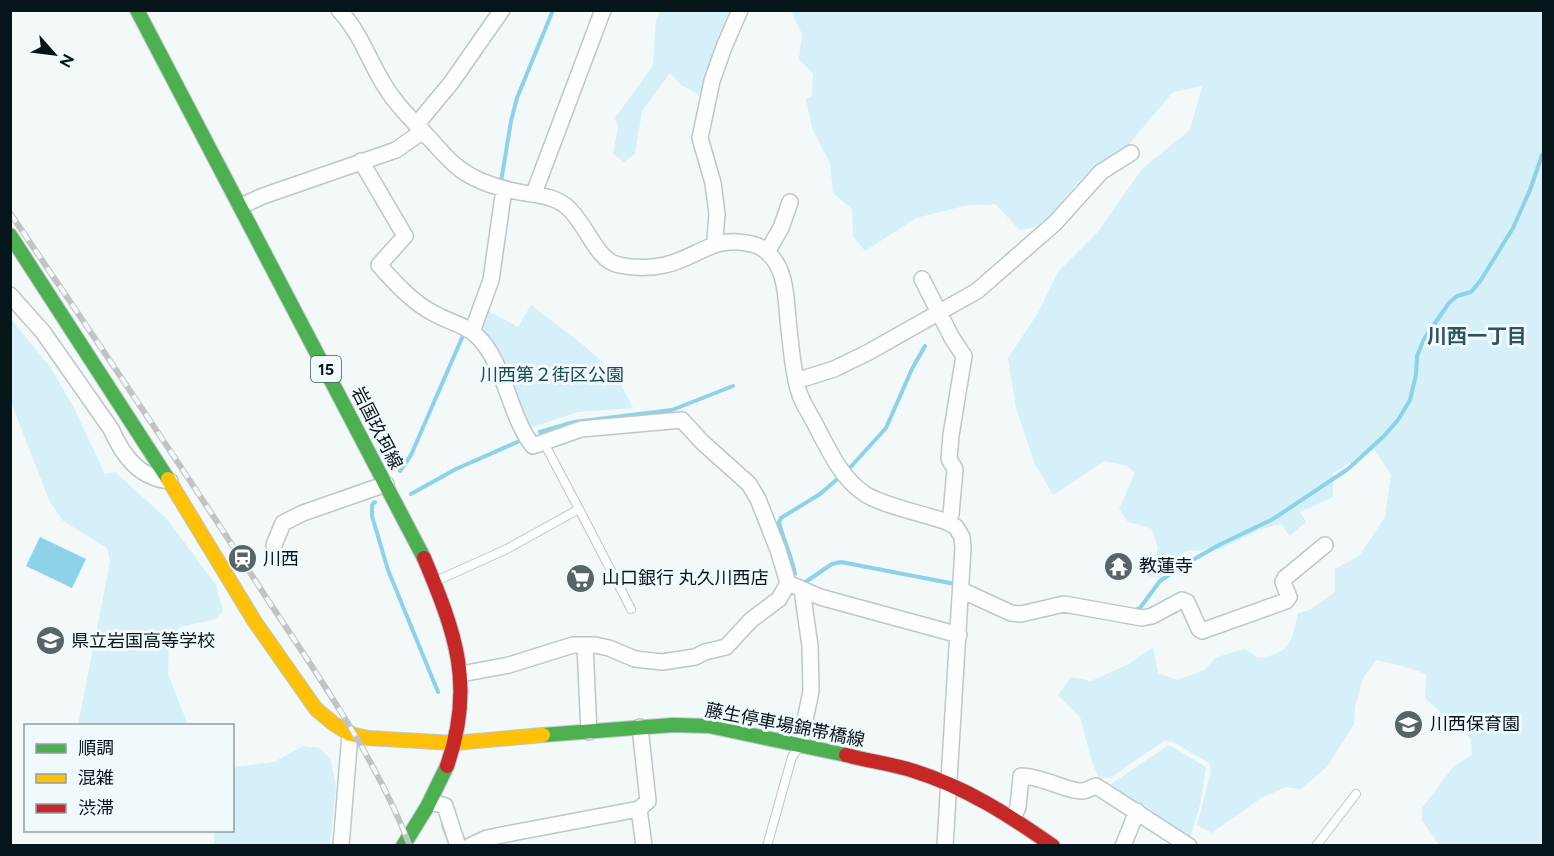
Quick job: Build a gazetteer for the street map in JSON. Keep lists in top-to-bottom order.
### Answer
{
  "streets": {
    "main road": ["15", "岩国玖珂線", "藤生停車場錦帯橋線"]
  },
  "crossings": [
    ["岩国玖珂線", "藤生停車場錦帯橋線"]
  ],
  "districts": ["川西一丁目"],
  "parks": ["川西第２街区公園"],
  "places": {
    "station": ["川西"],
    "temple": ["教蓮寺"],
    "supermarket": ["山口銀行 丸久川西店"],
    "school or university": ["県立岩国高等学校", "川西保育園"]
  },
  "legend": ["順調", "混雑", "渋滞"],
  "north": "bottom right"
}
